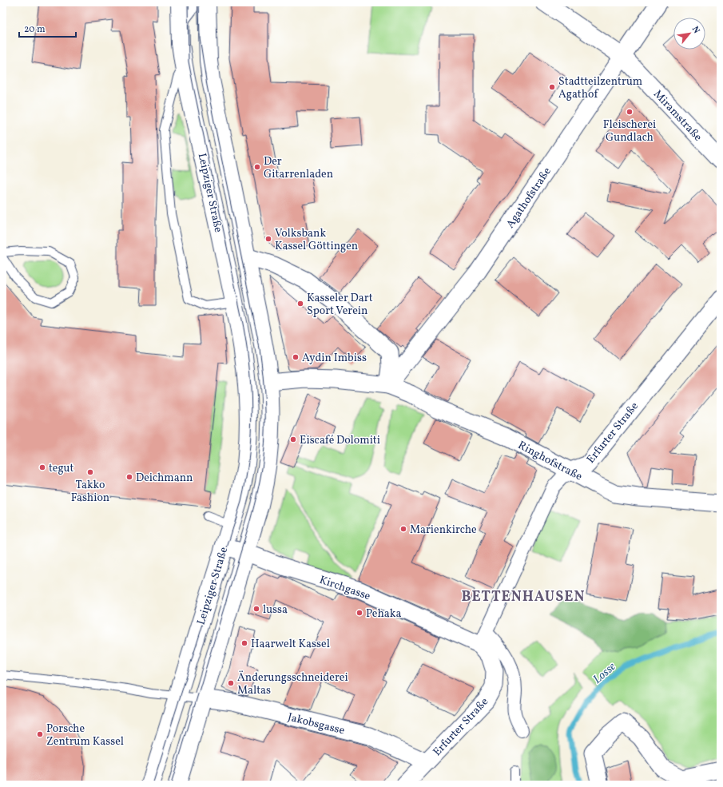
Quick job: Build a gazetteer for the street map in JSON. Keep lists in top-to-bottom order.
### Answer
{
  "streets": {
    "main road": ["Leipziger Straße"],
    "street": [
      "Miramstraße",
      "Agathofstraße",
      "Erfurter Straße",
      "Ringhofstraße",
      "Kirchgasse",
      "Jakobsgasse"
    ]
  },
  "crossings": [
    ["Miramstraße", "Agathofstraße"],
    ["Leipziger Straße", "Ringhofstraße"],
    ["Leipziger Straße", "Kirchgasse"],
    ["Leipziger Straße", "Jakobsgasse"],
    ["Agathofstraße", "Ringhofstraße"],
    ["Erfurter Straße", "Ringhofstraße"],
    ["Erfurter Straße", "Kirchgasse"],
    ["Erfurter Straße", "Jakobsgasse"]
  ],
  "districts": ["BETTENHAUSEN"],
  "water": ["Losse"],
  "places": [
    "Stadtteilzentrum Agathof",
    "Fleischerei Gundlach",
    "Der Gitarrenladen",
    "Volksbank Kassel Göttingen",
    "Kasseler Dart Sport Verein",
    "Aydin Imbiss",
    "Eiscafé Dolomiti",
    "tegut",
    "Takko Fashion",
    "Deichmann",
    "Marienkirche",
    "lussa",
    "Pehaka",
    "Haarwelt Kassel",
    "Änderungsschneiderei Maltas",
    "Porsche Zentrum Kassel"
  ],
  "scale_bar": "20 m",
  "north": "top right"
}
